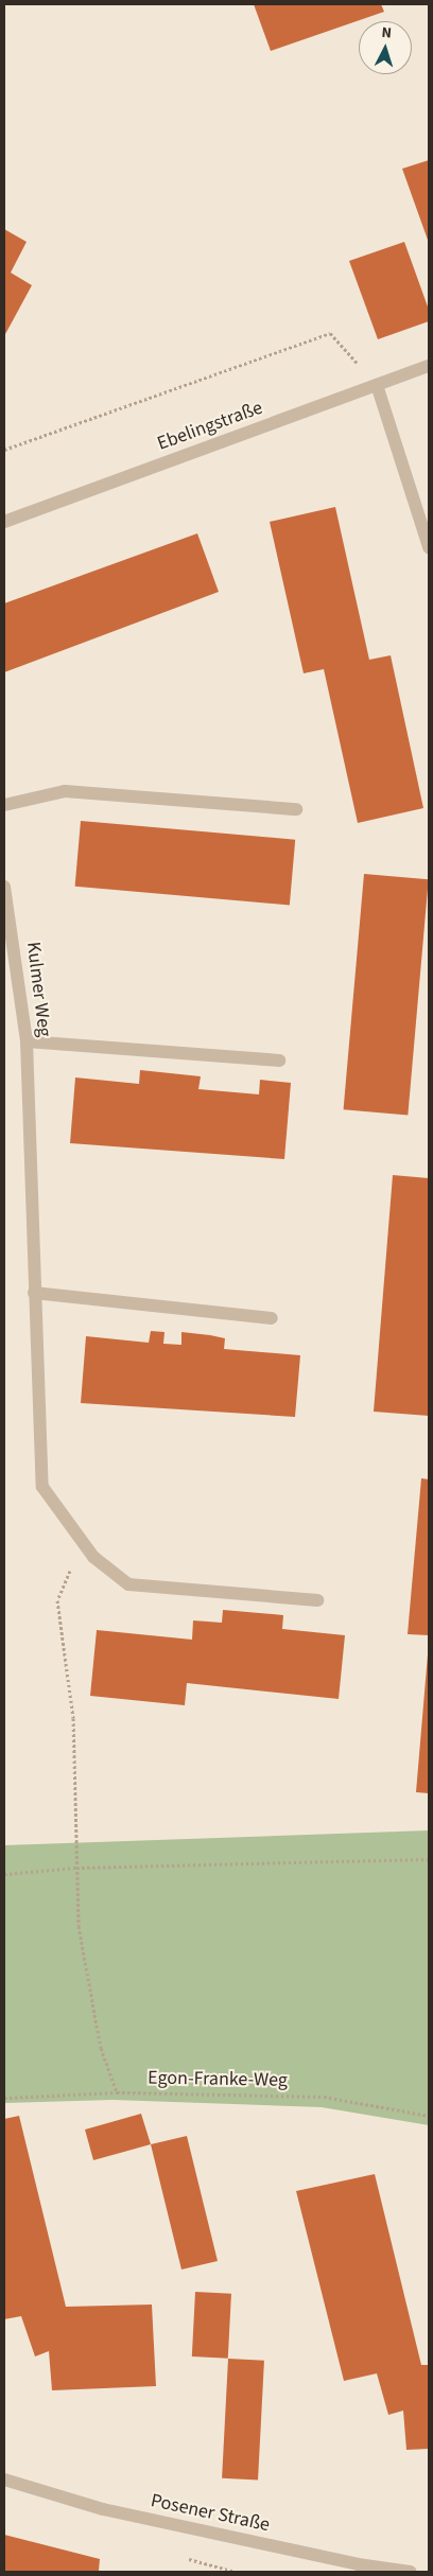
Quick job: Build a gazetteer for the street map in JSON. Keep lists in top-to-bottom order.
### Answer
{
  "streets": {
    "street": ["Ebelingstraße", "Kulmer Weg", "Posener Straße"],
    "path": ["Egon-Franke-Weg"]
  },
  "north": "top"
}
